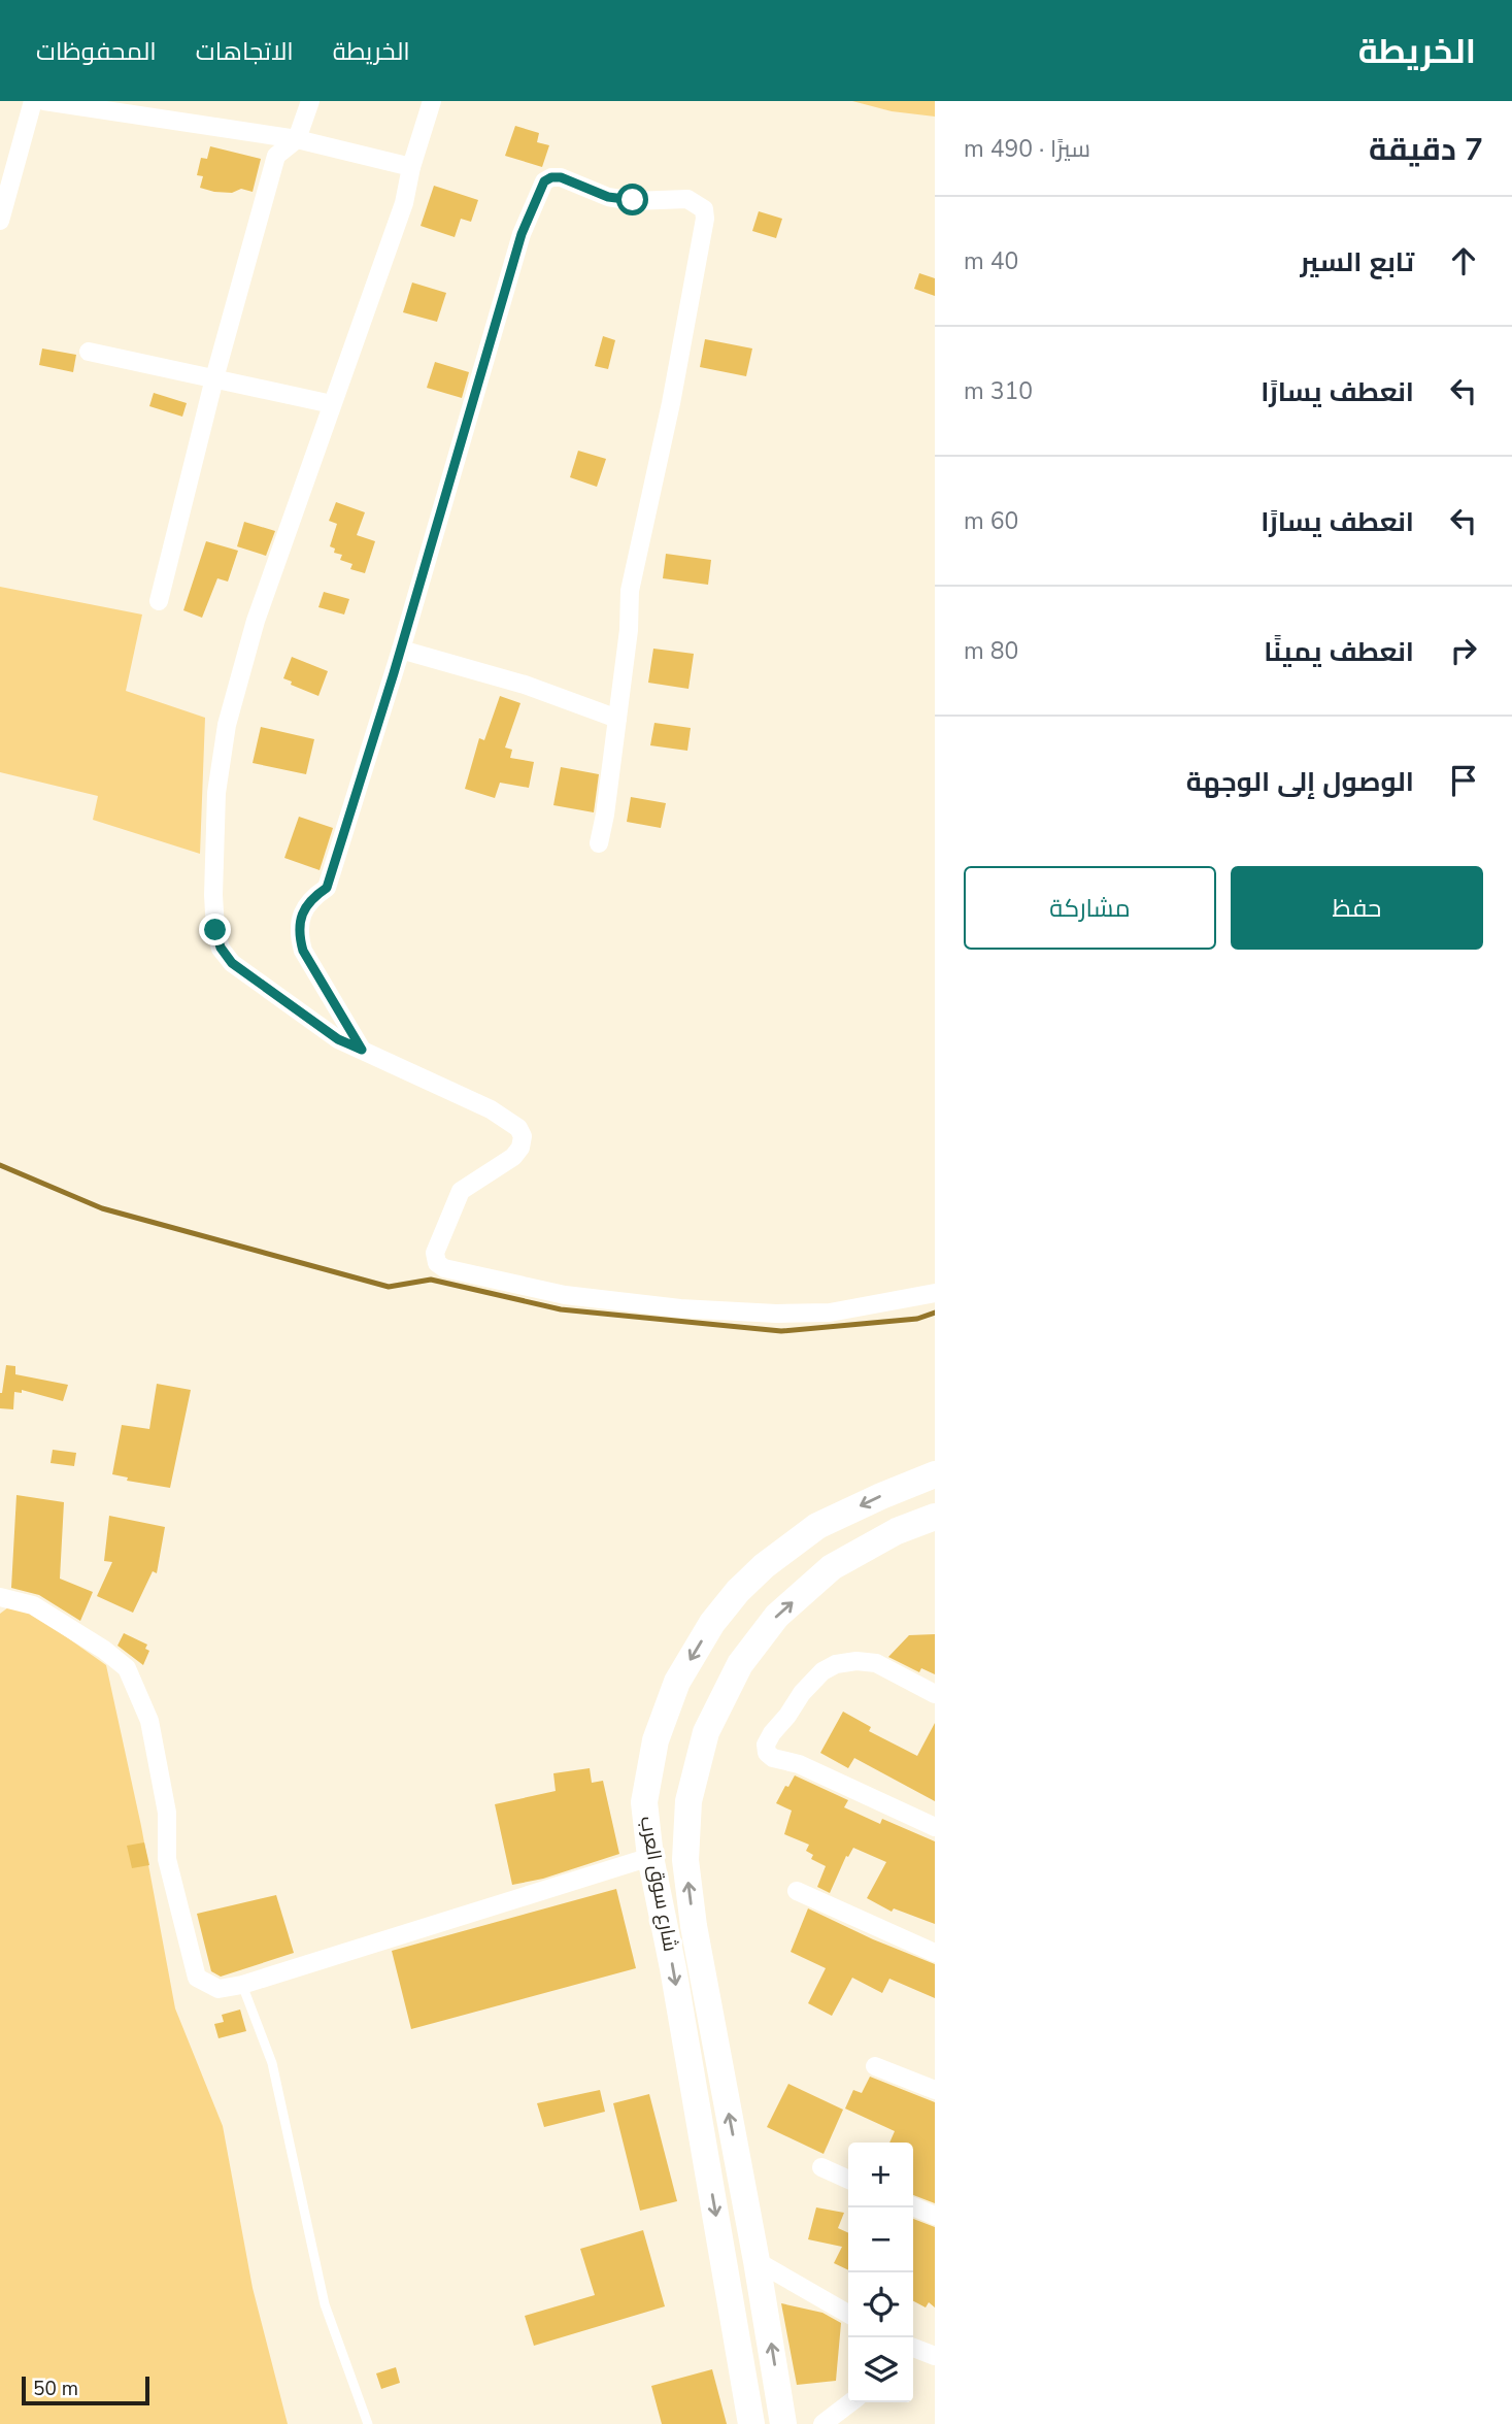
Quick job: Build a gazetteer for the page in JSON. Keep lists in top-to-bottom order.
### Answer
{
  "streets": {
    "main road": ["شارع سوق العرب"]
  },
  "one_way": ["شارع سوق العرب"],
  "scale_bar": "50 m",
  "page": {
    "header": "الخريطة",
    "nav": ["الخريطة", "الاتجاهات", "المحفوظات"],
    "heading": ["7 دقيقة", "سيرًا · 490 m"],
    "list": [
      ["تابع السير", "40 m"],
      ["انعطف يسارًا", "310 m"],
      ["انعطف يسارًا", "60 m"],
      ["انعطف يمينًا", "80 m"],
      "الوصول إلى الوجهة"
    ],
    "buttons": ["حفظ", "مشاركة"],
    "map_buttons": ["+", "−"],
    "scale": "50 m"
  }
}
